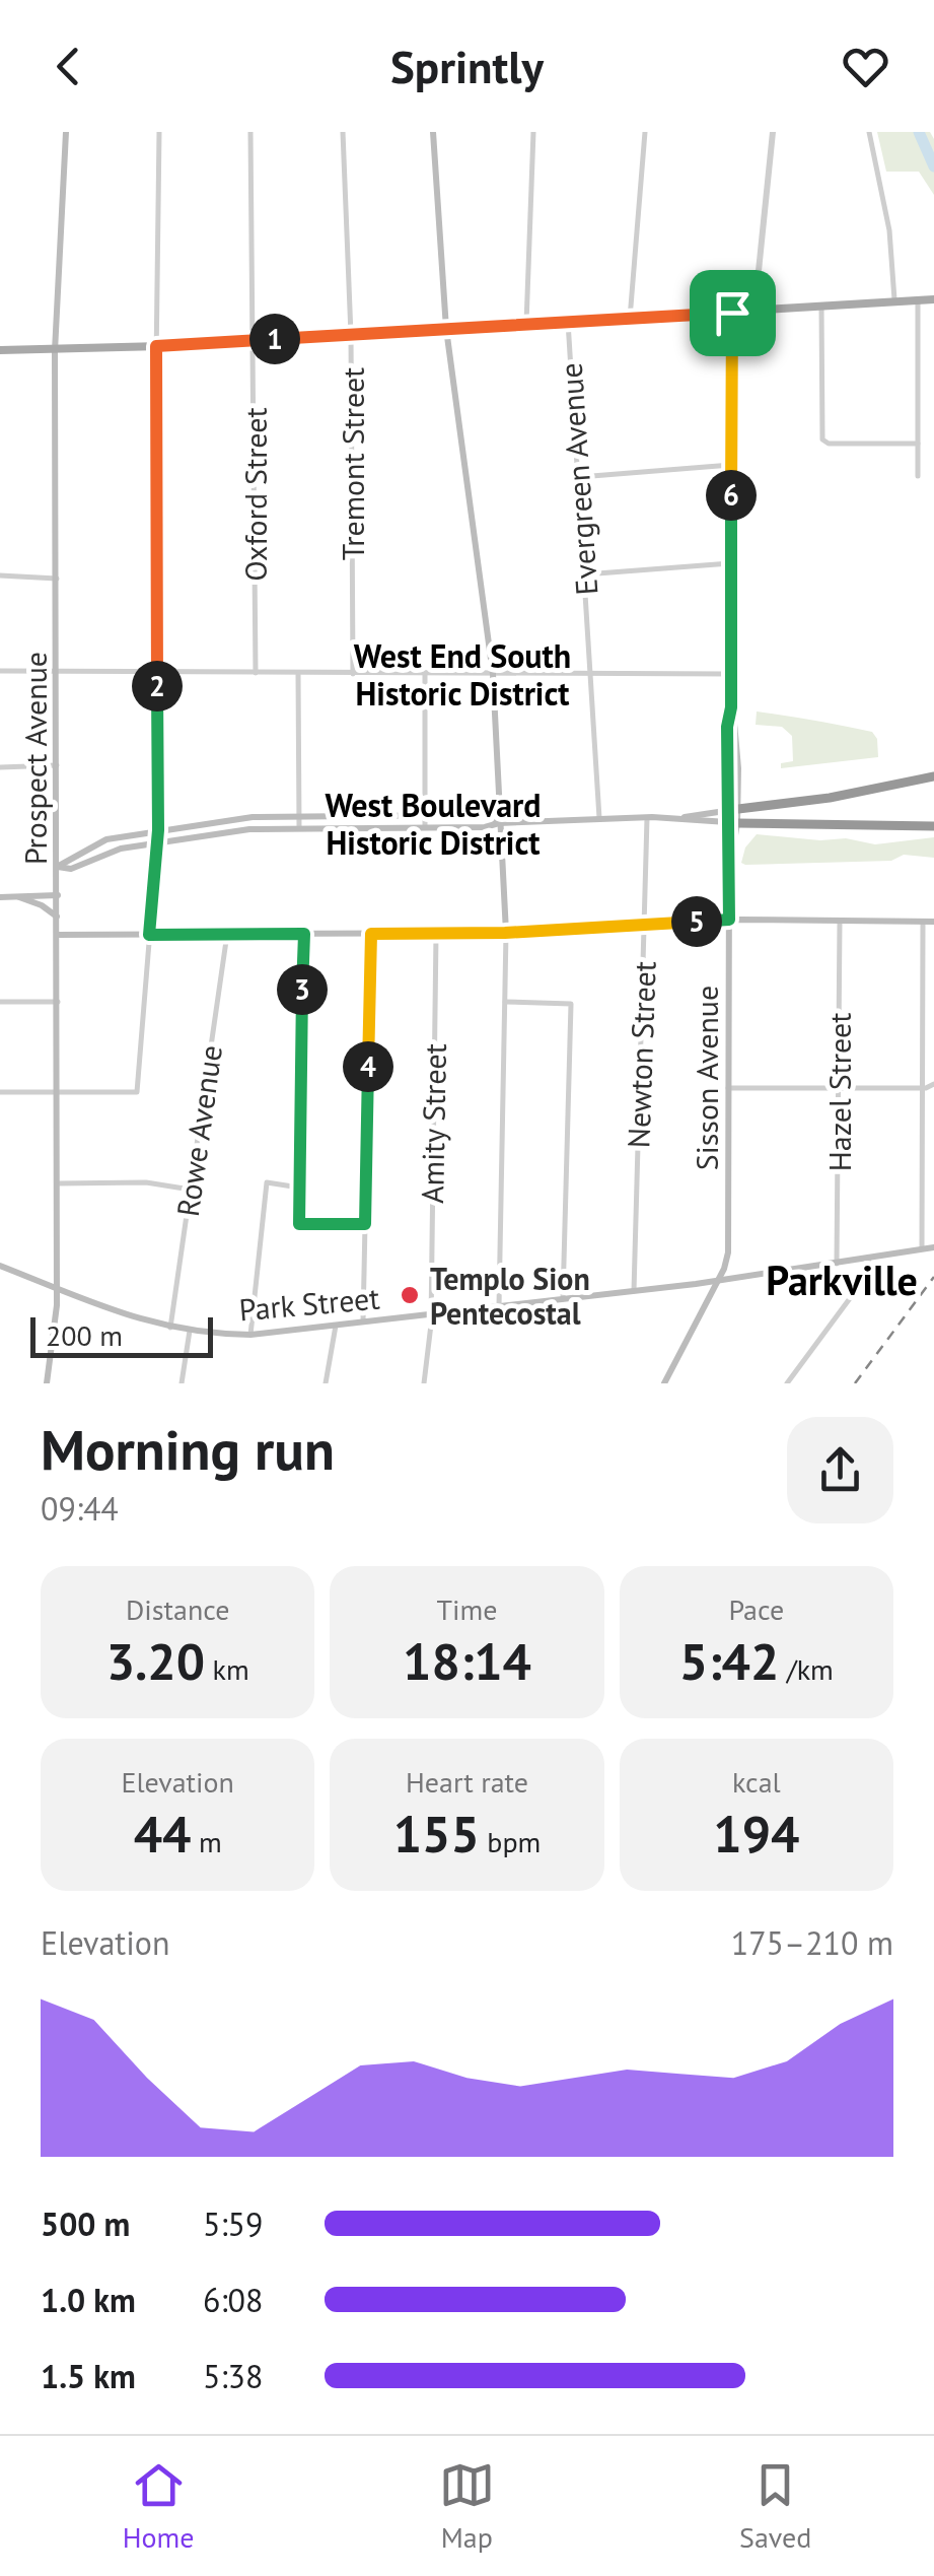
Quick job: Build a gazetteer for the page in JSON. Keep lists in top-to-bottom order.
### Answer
{
  "streets": {
    "main road": ["Prospect Avenue", "Sisson Avenue", "Park Street"],
    "street": [
      "Tremont Street",
      "Evergreen Avenue",
      "Oxford Street",
      "Newton Street",
      "Hazel Street",
      "Amity Street",
      "Rowe Avenue"
    ]
  },
  "crossings": [
    ["Prospect Avenue", "Park Street"],
    ["Newton Street", "Park Street"],
    ["Sisson Avenue", "Park Street"],
    ["Hazel Street", "Park Street"],
    ["Amity Street", "Park Street"],
    ["Rowe Avenue", "Park Street"]
  ],
  "districts": ["West End South Historic District", "West Boulevard Historic District", "Parkville"],
  "places": ["Templo Sion Pentecostal"],
  "scale_bar": "200 m",
  "page": {
    "header": "Sprintly",
    "pins": [
      "1",
      "6",
      "2",
      "5",
      "3",
      "4"
    ],
    "scale": "200 m",
    "heading": ["Morning run", "09:44"],
    "stats": [
      ["Distance", "3.20 km"],
      ["Time", "18:14"],
      ["Pace", "5:42 /km"],
      ["Elevation", "44 m"],
      ["Heart rate", "155 bpm"],
      ["kcal", "194"]
    ],
    "chart": ["Elevation", "175–210 m"],
    "list": [
      {
        "name": "500 m",
        "note": "5:59"
      },
      {
        "name": "1.0 km",
        "note": "6:08"
      },
      {
        "name": "1.5 km",
        "note": "5:38"
      }
    ],
    "tabs": ["Home", "Map", "Saved"]
  }
}
